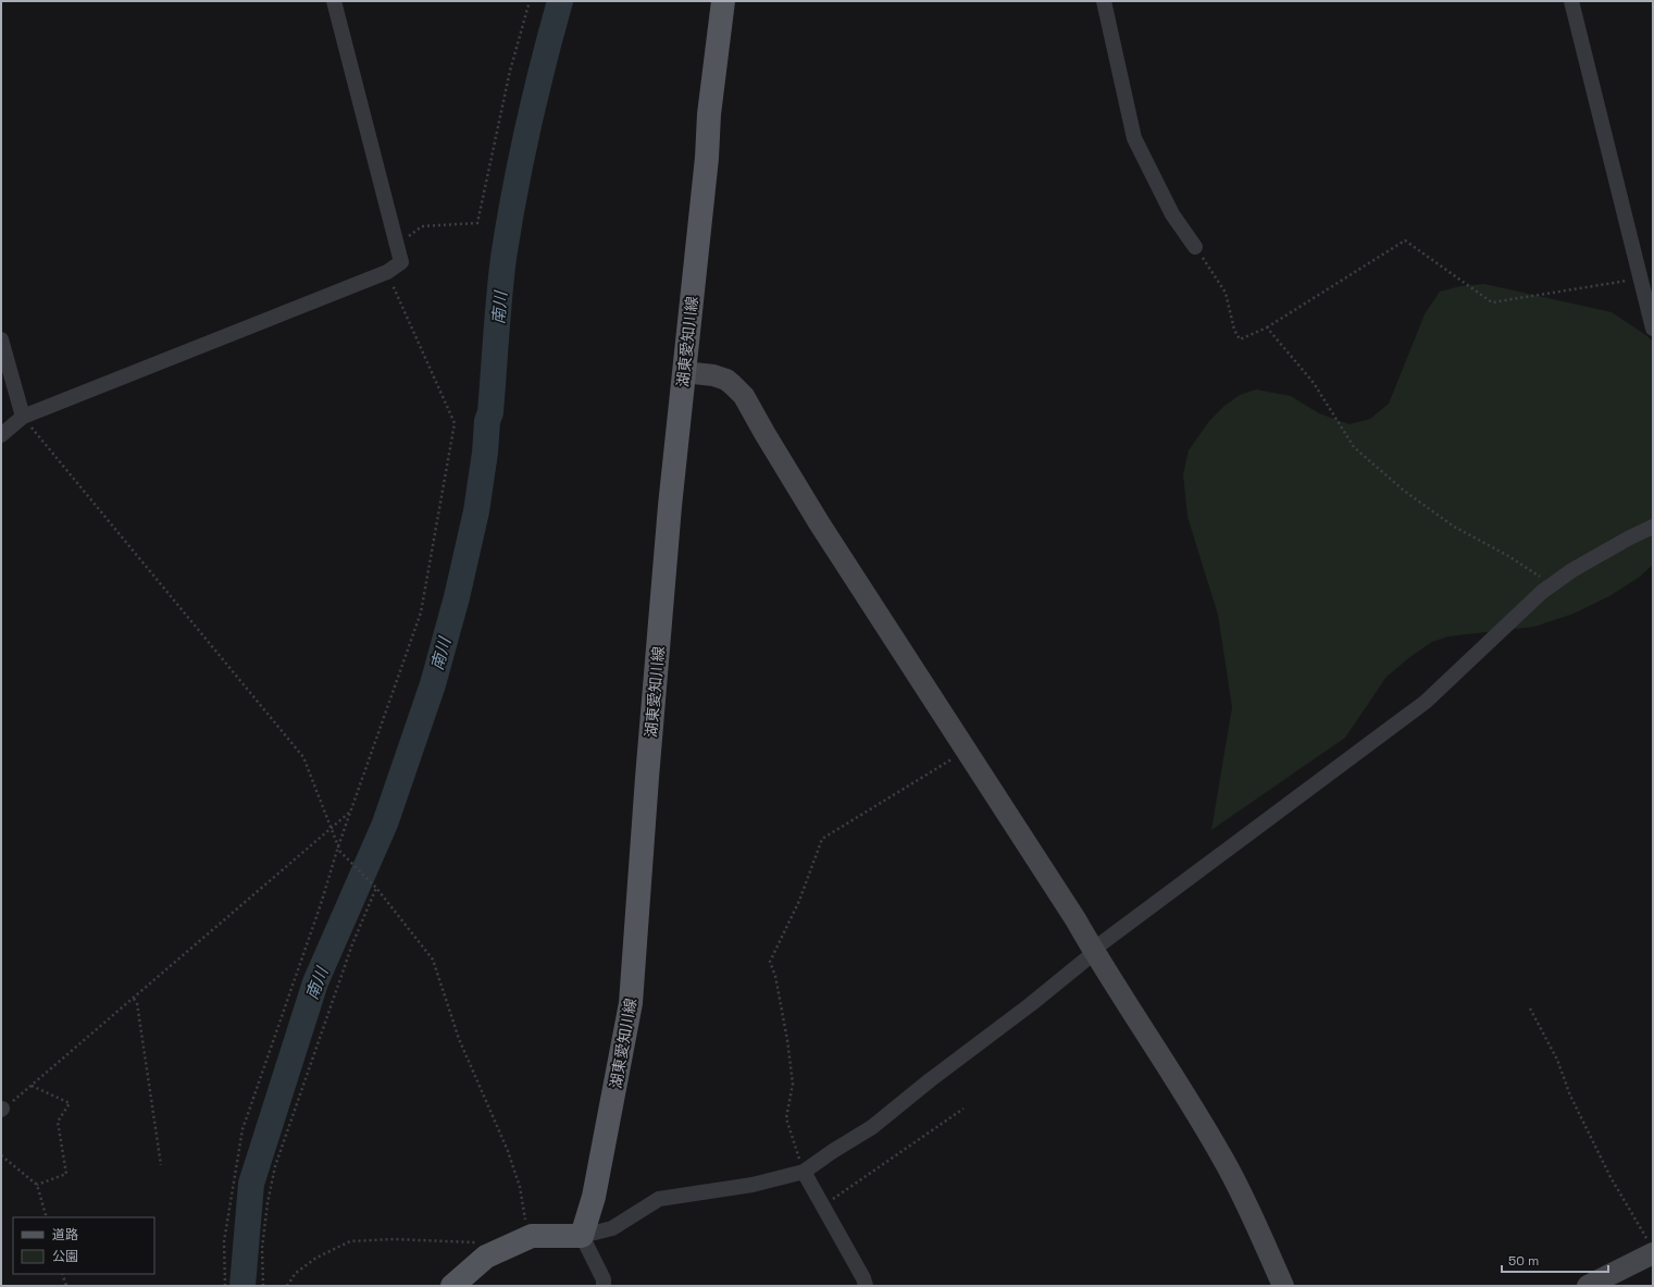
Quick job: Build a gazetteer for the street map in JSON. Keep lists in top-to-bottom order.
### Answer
{
  "streets": {
    "main road": ["湖東愛知川線"]
  },
  "water": ["南川"],
  "legend": ["道路", "公園"],
  "scale_bar": "50 m"
}
